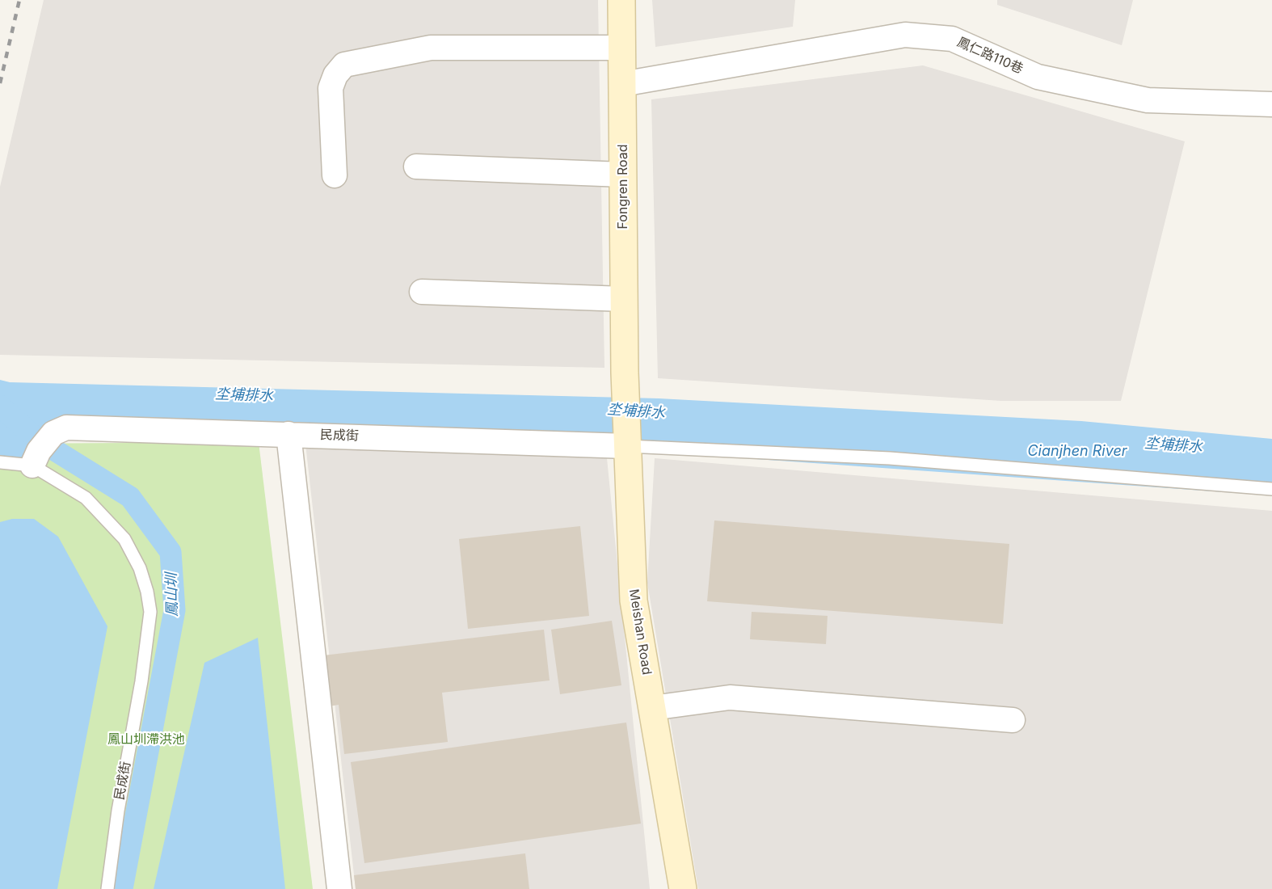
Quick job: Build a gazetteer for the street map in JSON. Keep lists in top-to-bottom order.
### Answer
{
  "streets": {
    "street": [
      "鳳仁路110巷",
      "Fongren Road",
      "民成街",
      "Meishan Road"
    ]
  },
  "crossings": [
    ["鳳仁路110巷", "Fongren Road"],
    ["Fongren Road", "Meishan Road"],
    ["民成街", "Meishan Road"]
  ],
  "water": ["坔埔排水", "Cianjhen River", "鳳山圳"],
  "parks": ["鳳山圳滯洪池"]
}
